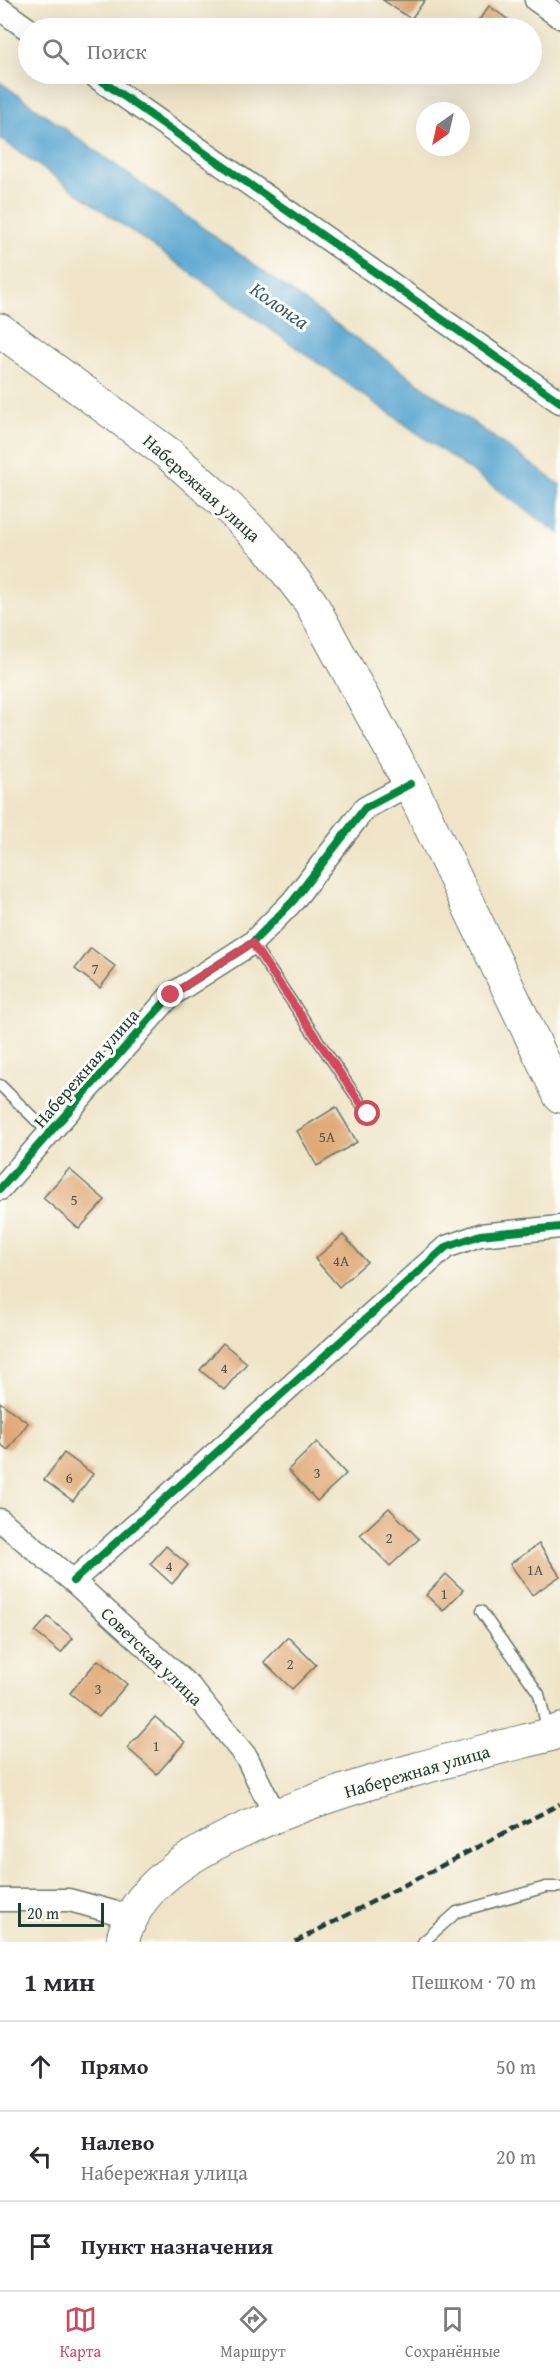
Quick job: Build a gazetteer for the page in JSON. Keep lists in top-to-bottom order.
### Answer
{
  "streets": {
    "highway": ["Набережная улица"],
    "street": ["Советская улица"]
  },
  "crossings": [
    ["Набережная улица", "Советская улица"]
  ],
  "water": ["Колонга"],
  "house_numbers": [
    "7",
    "5А",
    "5",
    "4А",
    "4",
    "3",
    "6",
    "2",
    "4",
    "1А",
    "1",
    "2",
    "3",
    "1"
  ],
  "scale_bar": "20 m",
  "north": "bottom left",
  "page": {
    "search": "Поиск",
    "scale": "20 m",
    "heading": ["1 мин", "Пешком · 70 m"],
    "list": [
      ["Прямо", "50 m"],
      ["Налево", "Набережная улица", "20 m"],
      "Пункт назначения"
    ],
    "nav": ["Карта", "Маршрут", "Сохранённые"]
  }
}
